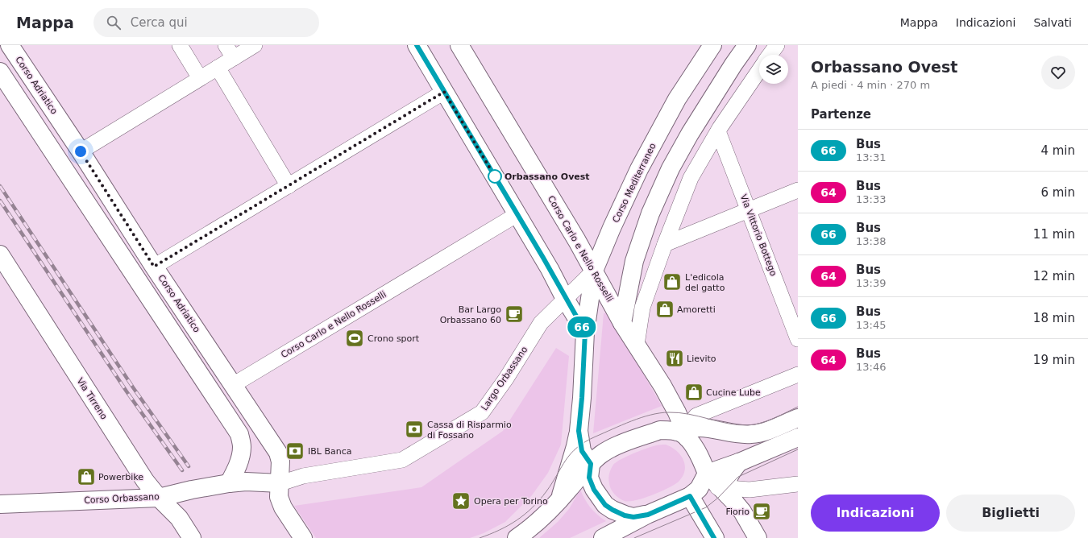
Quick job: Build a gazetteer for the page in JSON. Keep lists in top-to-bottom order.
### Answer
{
  "streets": {
    "street": [
      "Corso Adriatico",
      "Corso Mediterraneo",
      "Via Vittorio Bottego",
      "Corso Carlo e Nello Rosselli",
      "Largo Orbassano",
      "Via Tirreno",
      "Corso Orbassano"
    ]
  },
  "crossings": [
    ["Corso Adriatico", "Corso Carlo e Nello Rosselli"],
    ["Corso Adriatico", "Largo Orbassano"],
    ["Corso Adriatico", "Corso Orbassano"],
    ["Corso Mediterraneo", "Corso Carlo e Nello Rosselli"],
    ["Corso Mediterraneo", "Largo Orbassano"],
    ["Corso Carlo e Nello Rosselli", "Largo Orbassano"],
    ["Largo Orbassano", "Corso Orbassano"],
    ["Via Tirreno", "Corso Orbassano"]
  ],
  "places": {
    "other": ["Orbassano Ovest"],
    "shop": [
      "L'edicola del gatto",
      "Amoretti",
      "Cucine Lube",
      "Powerbike"
    ],
    "cafe": ["Bar Largo Orbassano 60", "Fiorio"],
    "sports": ["Crono sport"],
    "restaurant": ["Lievito"],
    "bank": ["Cassa di Risparmio di Fossano", "IBL Banca"],
    "place": ["Opera per Torino"]
  },
  "lines": ["bus line 66"],
  "page": {
    "header": "Mappa",
    "search": "Cerca qui",
    "nav": ["Mappa", "Indicazioni", "Salvati"],
    "on_map": "66",
    "heading": [
      ["Orbassano Ovest", "A piedi · 4 min · 270 m"],
      "Partenze"
    ],
    "list": [
      {
        "mark": "66",
        "name": "Bus",
        "note": "13:31",
        "value": "4 min"
      },
      {
        "mark": "64",
        "name": "Bus",
        "note": "13:33",
        "value": "6 min"
      },
      {
        "mark": "66",
        "name": "Bus",
        "note": "13:38",
        "value": "11 min"
      },
      {
        "mark": "64",
        "name": "Bus",
        "note": "13:39",
        "value": "12 min"
      },
      {
        "mark": "66",
        "name": "Bus",
        "note": "13:45",
        "value": "18 min"
      },
      {
        "mark": "64",
        "name": "Bus",
        "note": "13:46",
        "value": "19 min"
      }
    ],
    "buttons": ["Indicazioni", "Biglietti"]
  }
}
